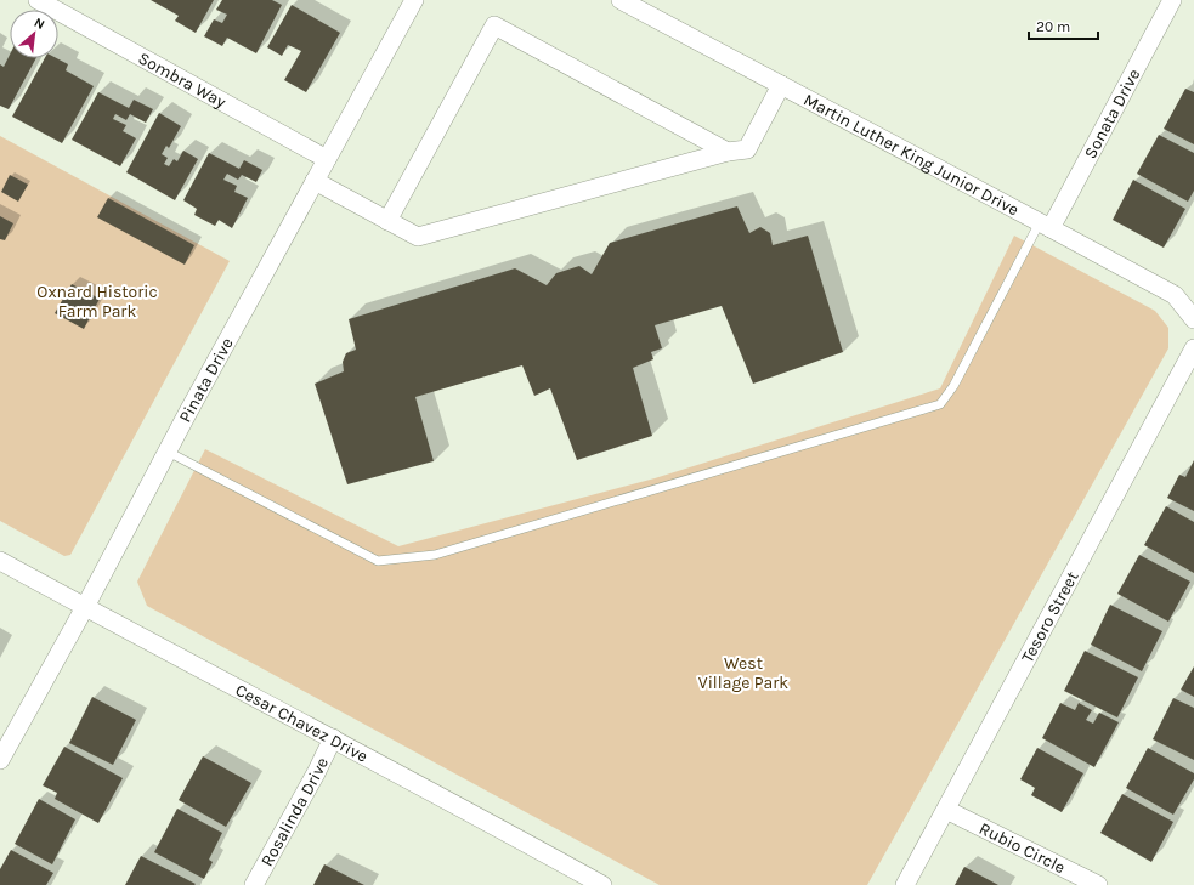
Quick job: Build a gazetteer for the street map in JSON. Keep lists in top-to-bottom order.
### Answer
{
  "streets": {
    "street": [
      "Sombra Way",
      "Sonata Drive",
      "Martin Luther King Junior Drive",
      "Pinata Drive",
      "Tesoro Street",
      "Cesar Chavez Drive",
      "Rosalinda Drive",
      "Rubio Circle"
    ]
  },
  "crossings": [
    ["Sombra Way", "Pinata Drive"],
    ["Sonata Drive", "Martin Luther King Junior Drive"],
    ["Pinata Drive", "Cesar Chavez Drive"],
    ["Tesoro Street", "Rubio Circle"],
    ["Cesar Chavez Drive", "Rosalinda Drive"]
  ],
  "parks": ["Oxnard Historic Farm Park", "West Village Park"],
  "scale_bar": "20 m",
  "north": "top right"
}
